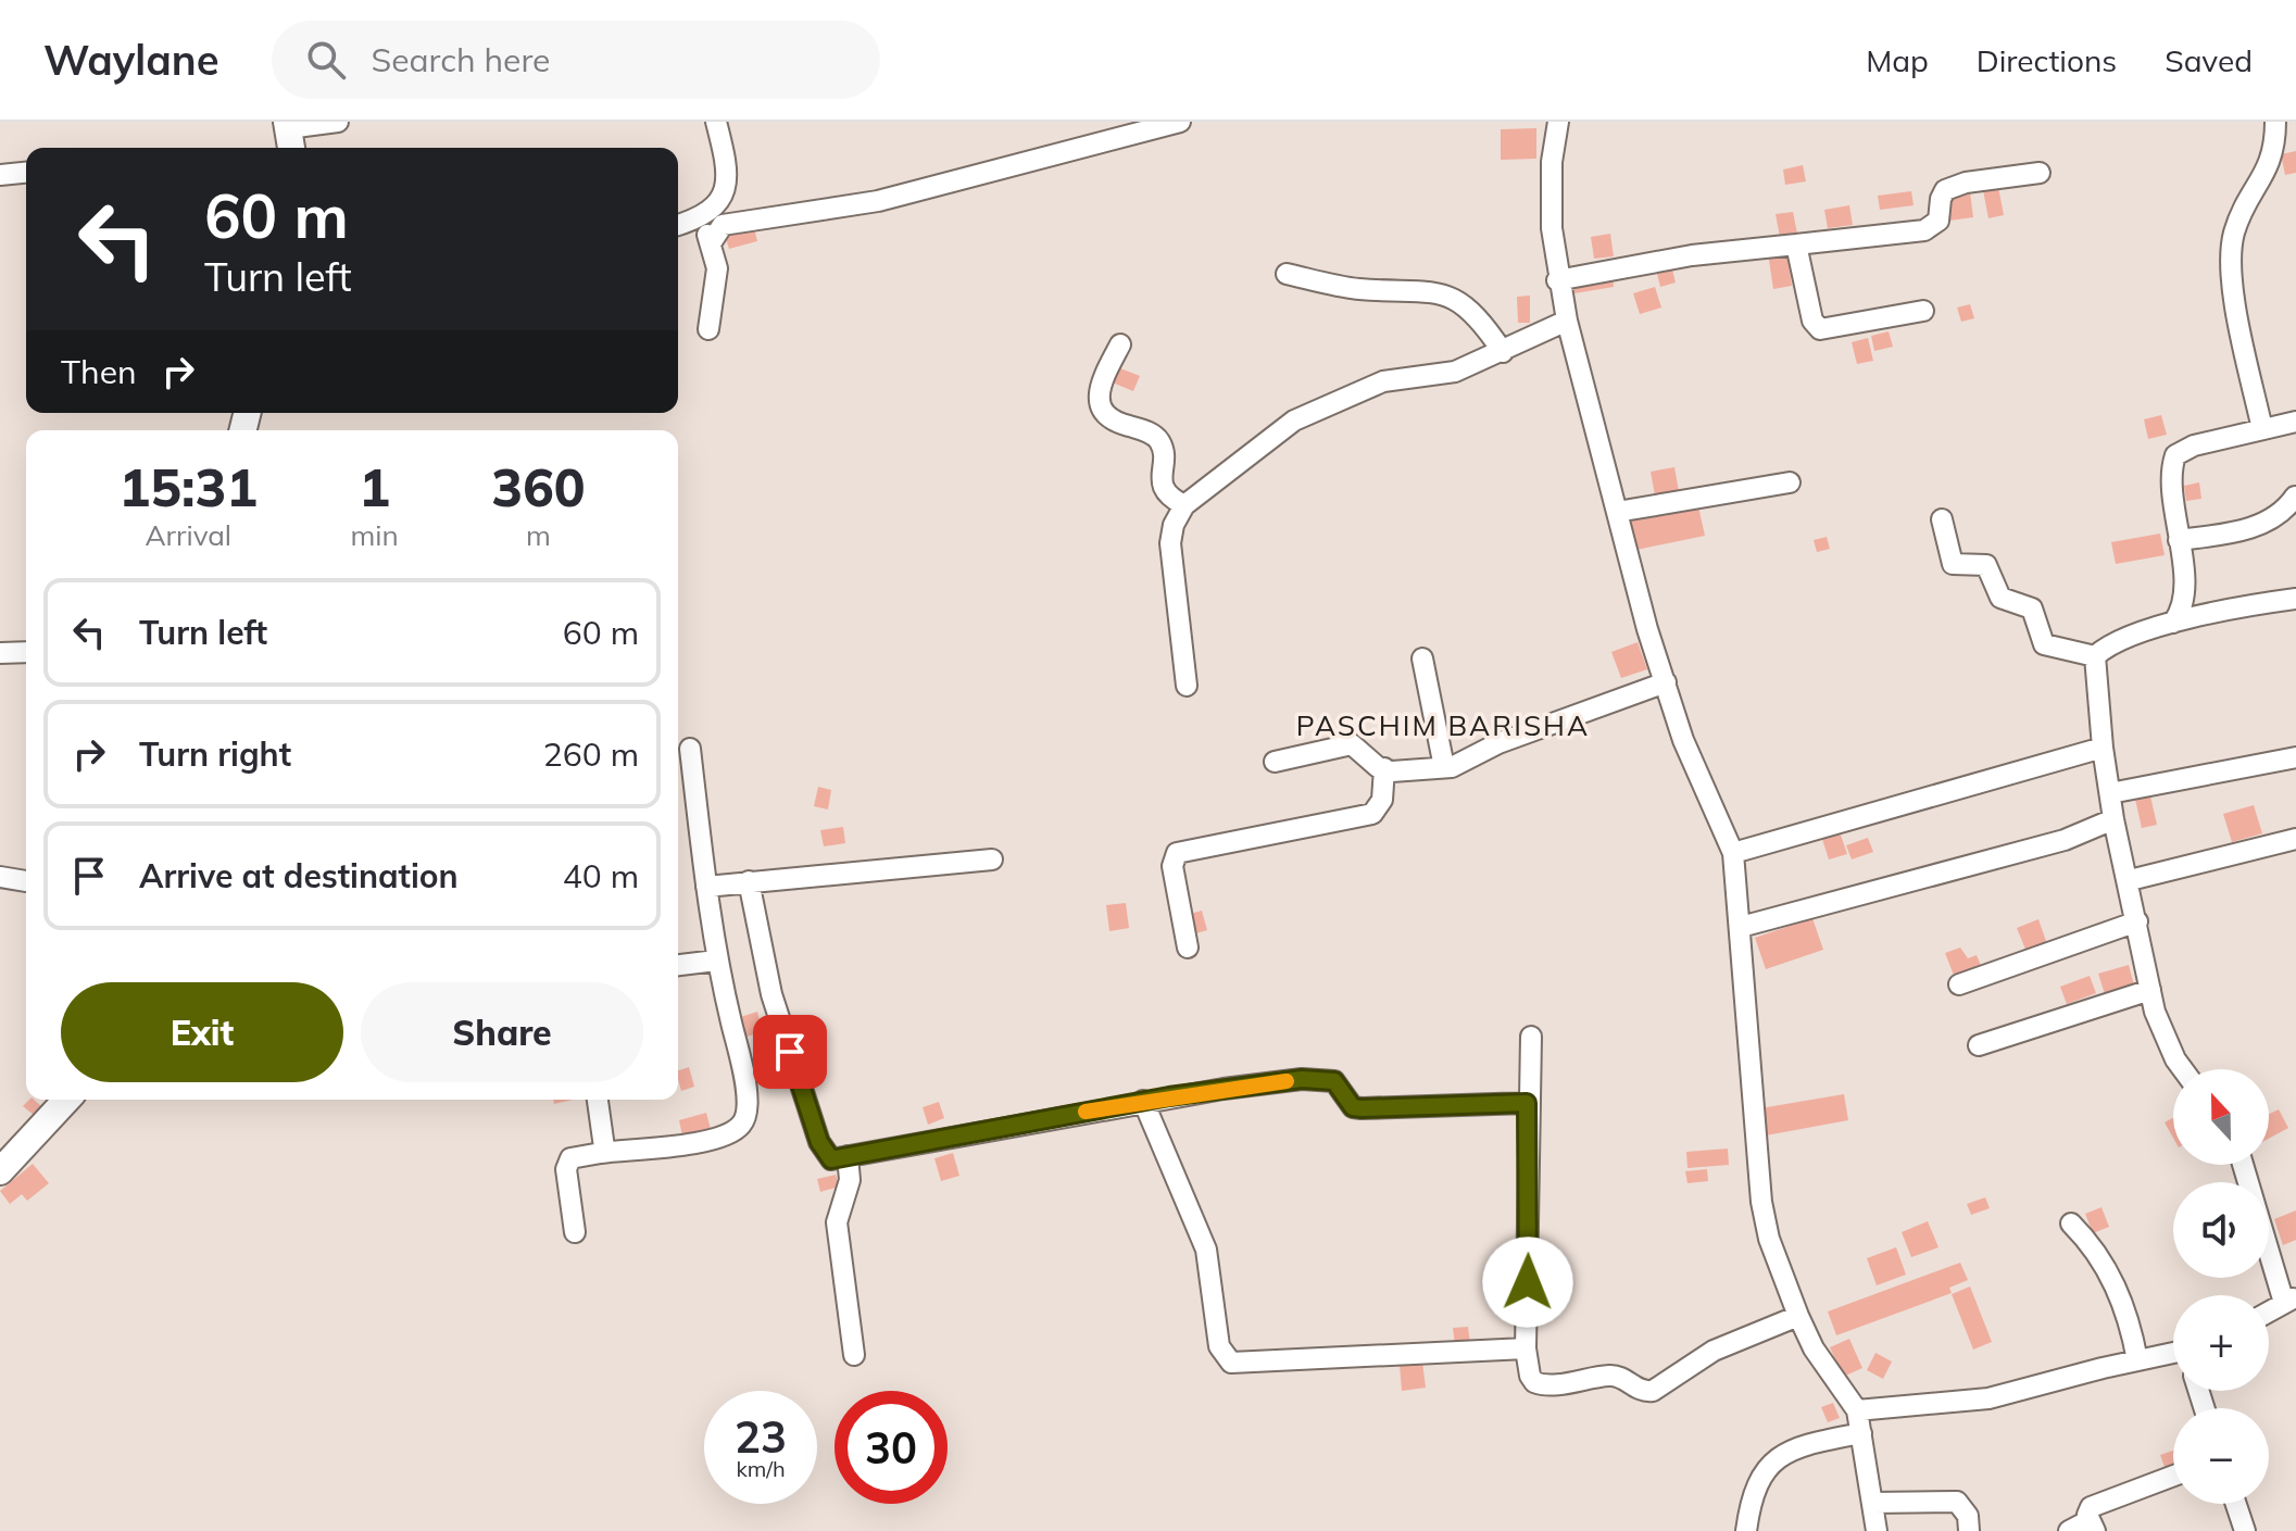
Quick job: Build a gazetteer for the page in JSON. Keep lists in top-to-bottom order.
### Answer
{
  "districts": ["PASCHIM BARISHA"],
  "north": "top",
  "page": {
    "header": "Waylane",
    "search": "Search here",
    "nav": ["Map", "Directions", "Saved"],
    "turn": ["60 m", "Turn left"],
    "then": "Then",
    "eta": [
      "15:31",
      "Arrival",
      "1",
      "min",
      "360",
      "m"
    ],
    "list": [
      {
        "name": "Turn left",
        "value": "60 m"
      },
      {
        "name": "Turn right",
        "value": "260 m"
      },
      {
        "name": "Arrive at destination",
        "value": "40 m"
      }
    ],
    "buttons": ["Exit", "Share"],
    "map_buttons": ["+", "−"],
    "speed": "23 km/h",
    "limit": "30"
  }
}
